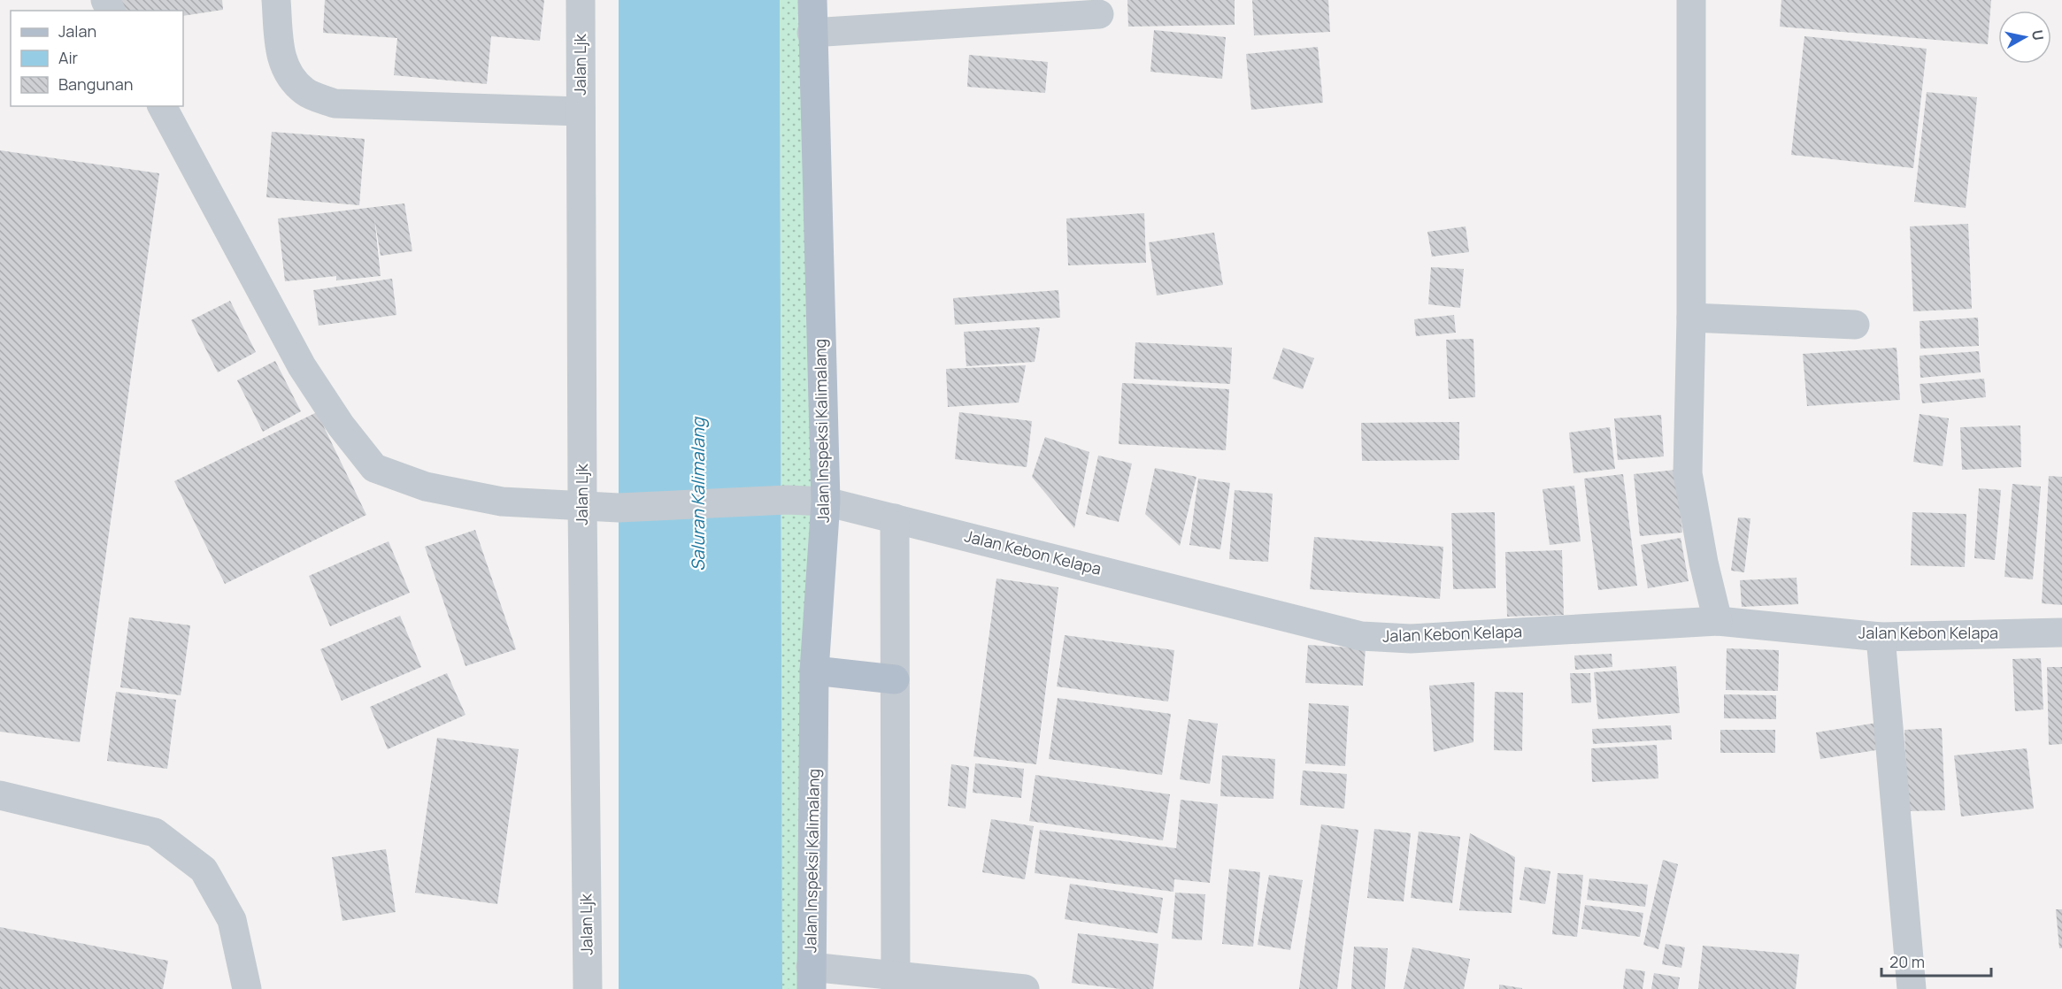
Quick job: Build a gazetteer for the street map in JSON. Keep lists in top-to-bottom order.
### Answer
{
  "streets": {
    "main road": ["Jalan Inspeksi Kalimalang"],
    "street": ["Jalan Ljk", "Jalan Kebon Kelapa"]
  },
  "crossings": [
    ["Jalan Ljk", "Jalan Kebon Kelapa"],
    ["Jalan Inspeksi Kalimalang", "Jalan Kebon Kelapa"]
  ],
  "water": ["Saluran Kalimalang"],
  "legend": ["Jalan", "Air", "Bangunan"],
  "scale_bar": "20 m",
  "north": "right"
}
